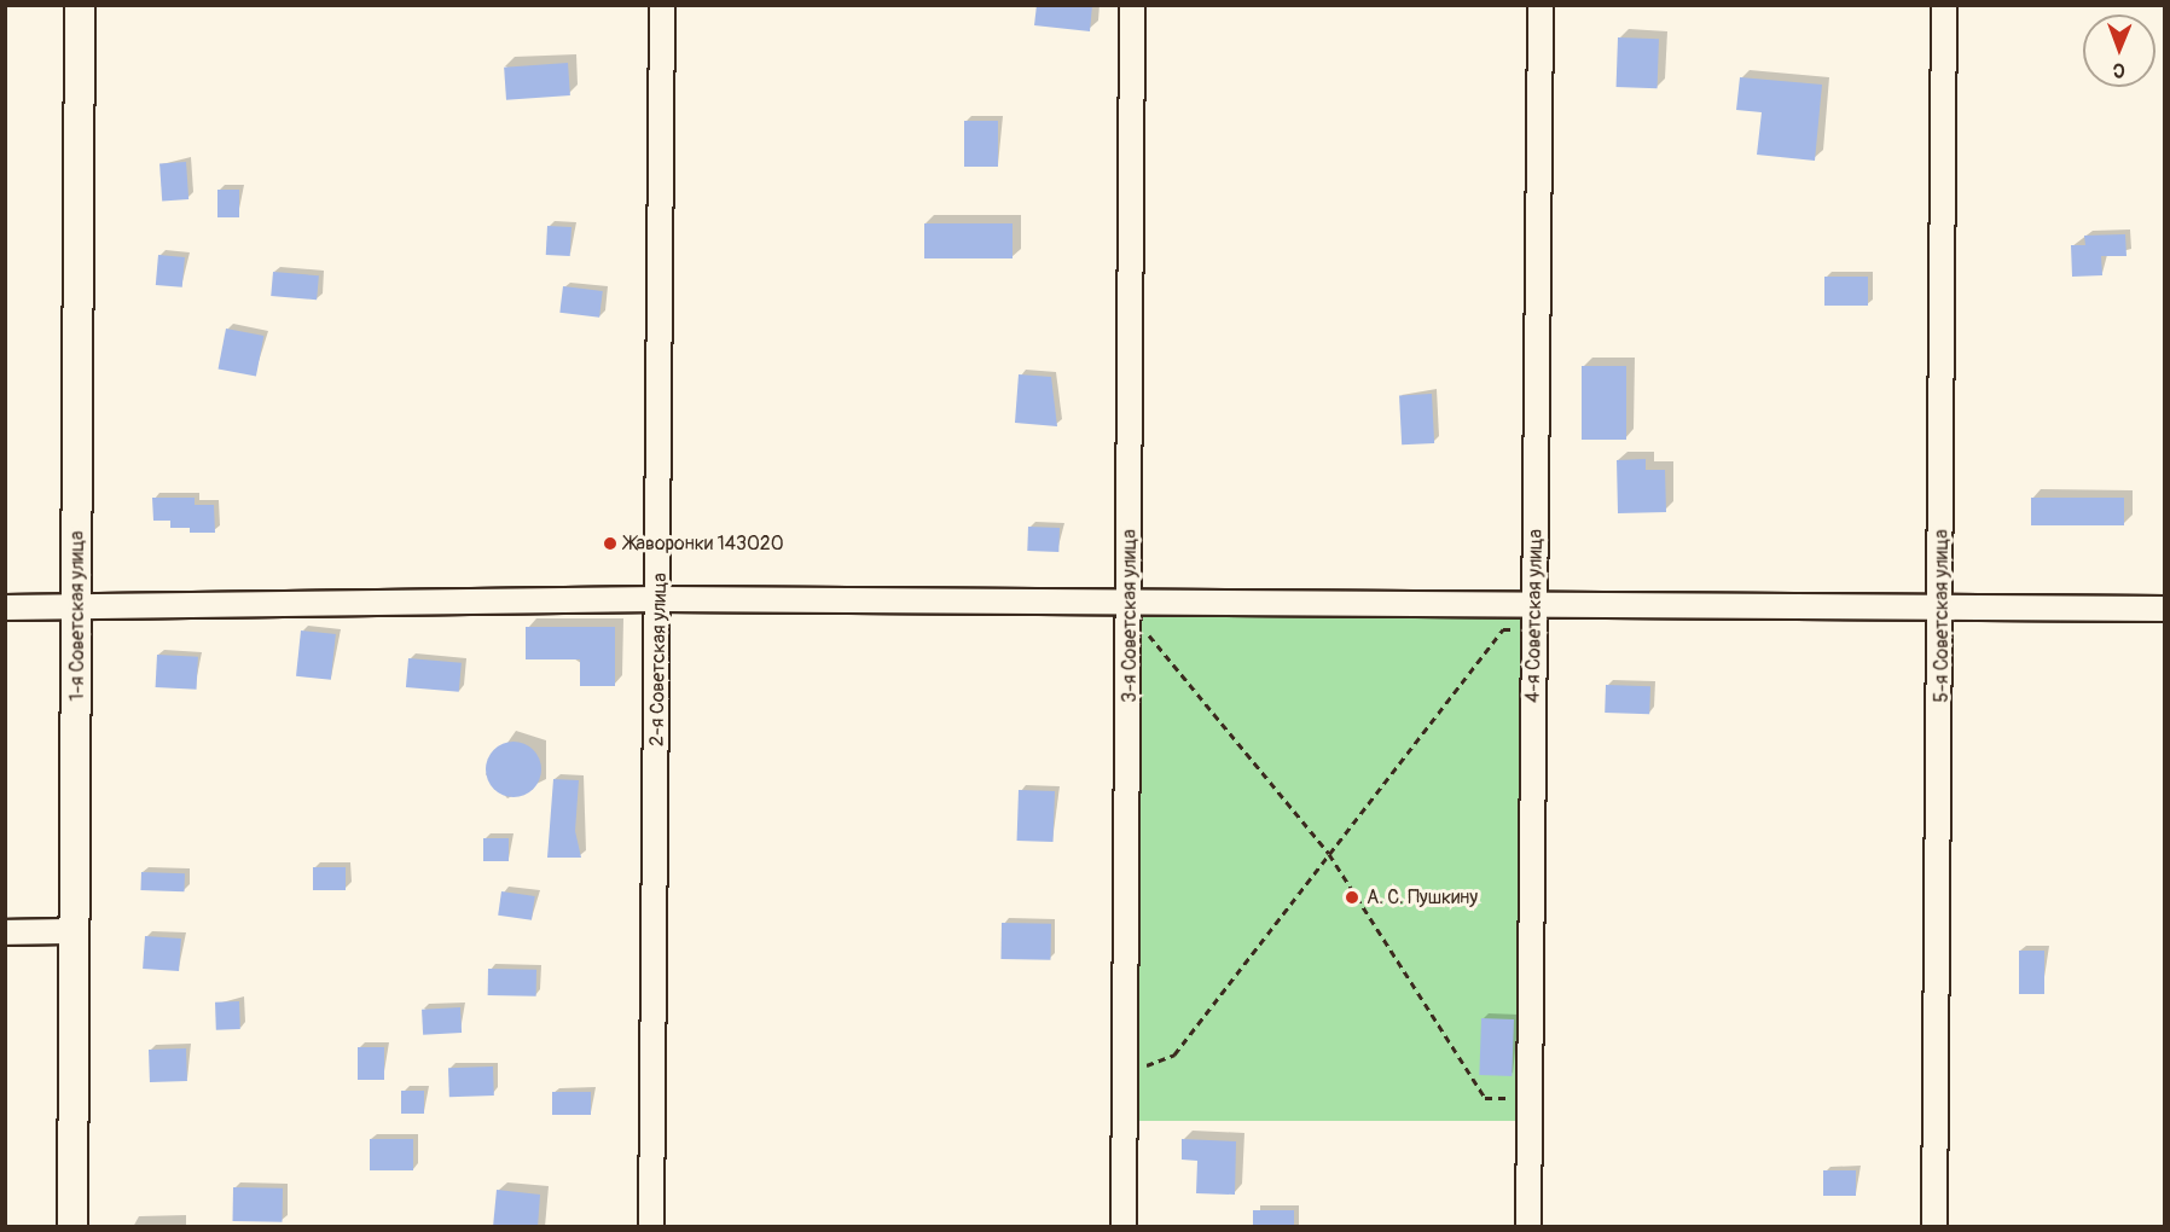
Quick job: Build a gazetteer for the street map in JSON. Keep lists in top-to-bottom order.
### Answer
{
  "streets": {
    "main road": ["1-я Советская улица"],
    "street": [
      "3-я Советская улица",
      "4-я Советская улица",
      "5-я Советская улица",
      "2-я Советская улица"
    ]
  },
  "places": ["Жаворонки 143020", "А. С. Пушкину"],
  "north": "bottom"
}
